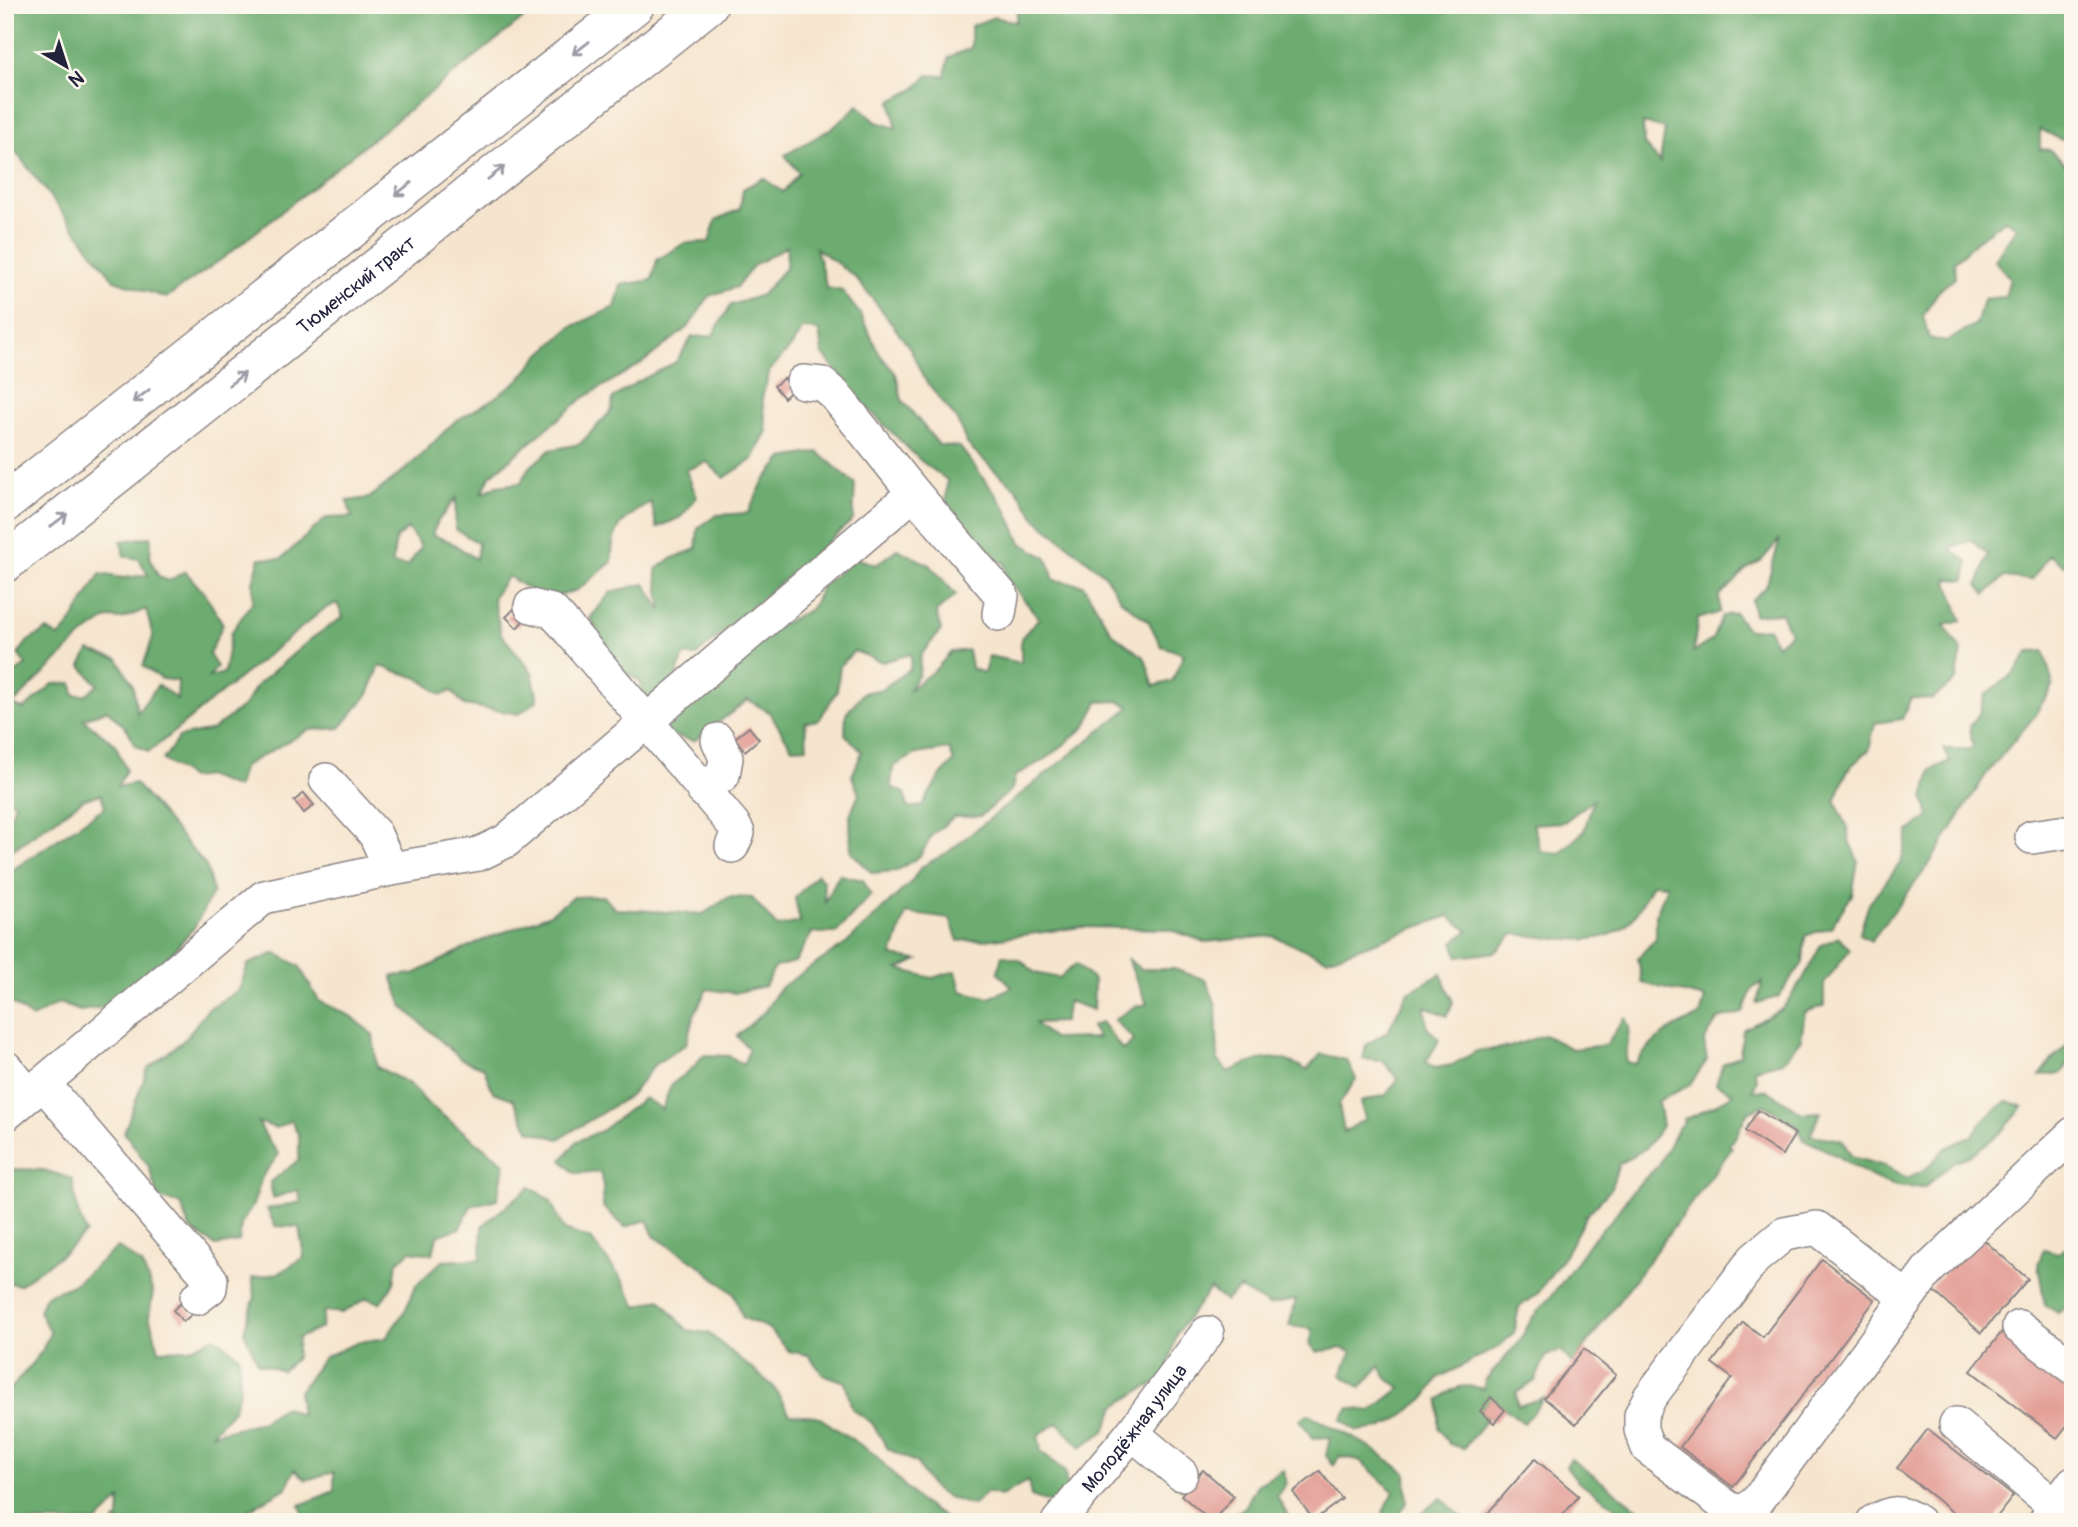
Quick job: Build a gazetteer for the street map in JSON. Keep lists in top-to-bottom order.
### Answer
{
  "streets": {
    "main road": ["Тюменский тракт"],
    "street": ["Молодёжная улица"]
  },
  "north": "bottom right"
}
